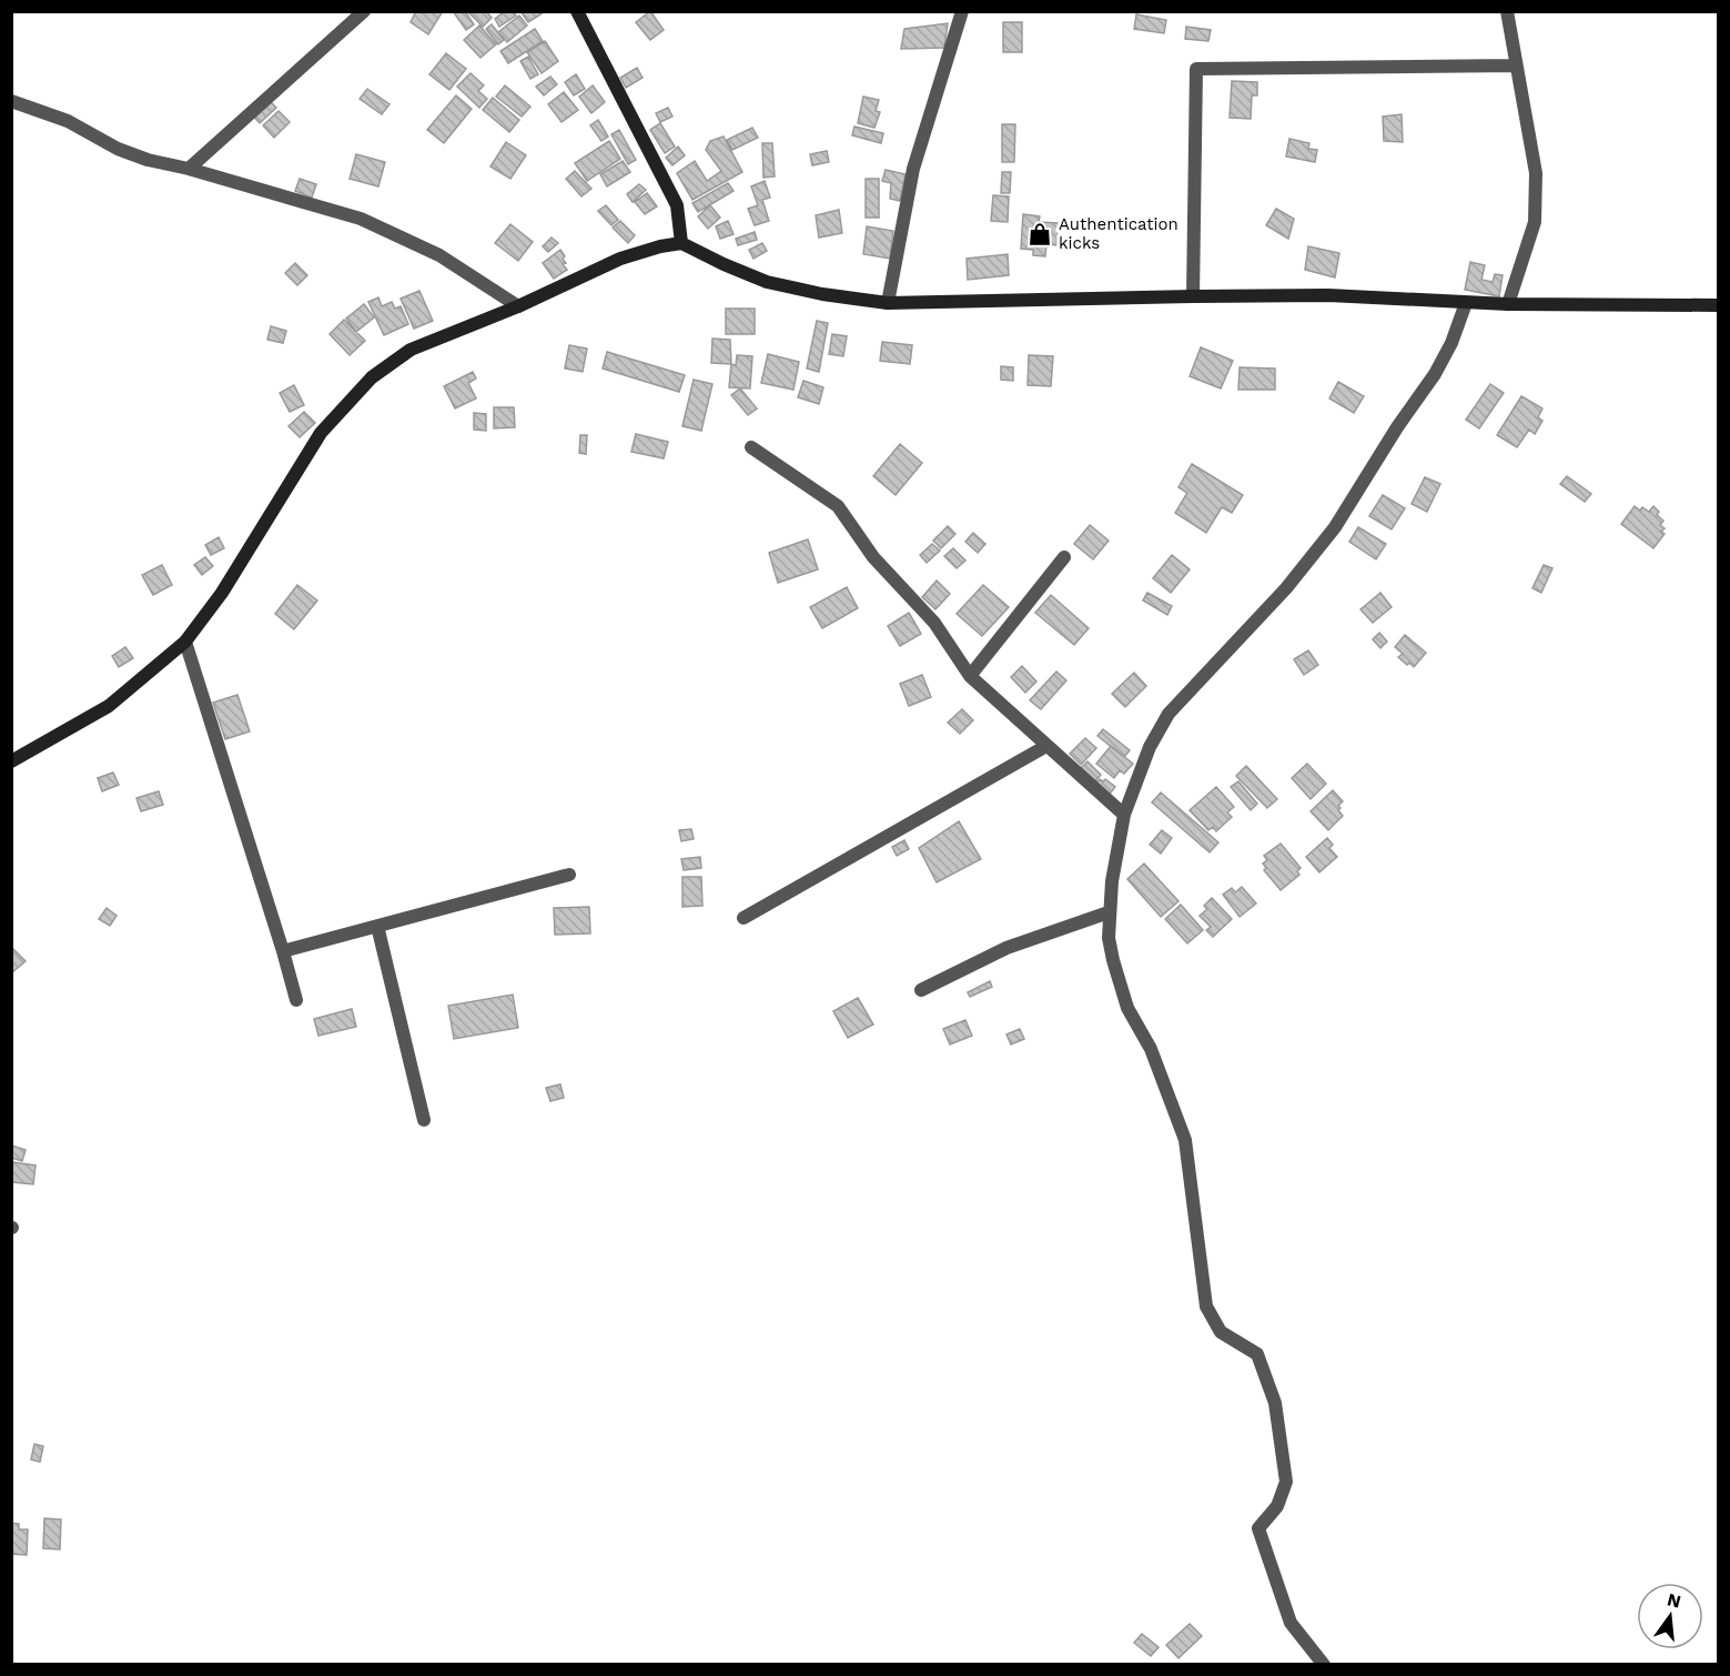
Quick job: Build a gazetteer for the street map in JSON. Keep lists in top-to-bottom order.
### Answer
{
  "places": {
    "shop": ["Authentication kicks"]
  },
  "north": "top"
}
